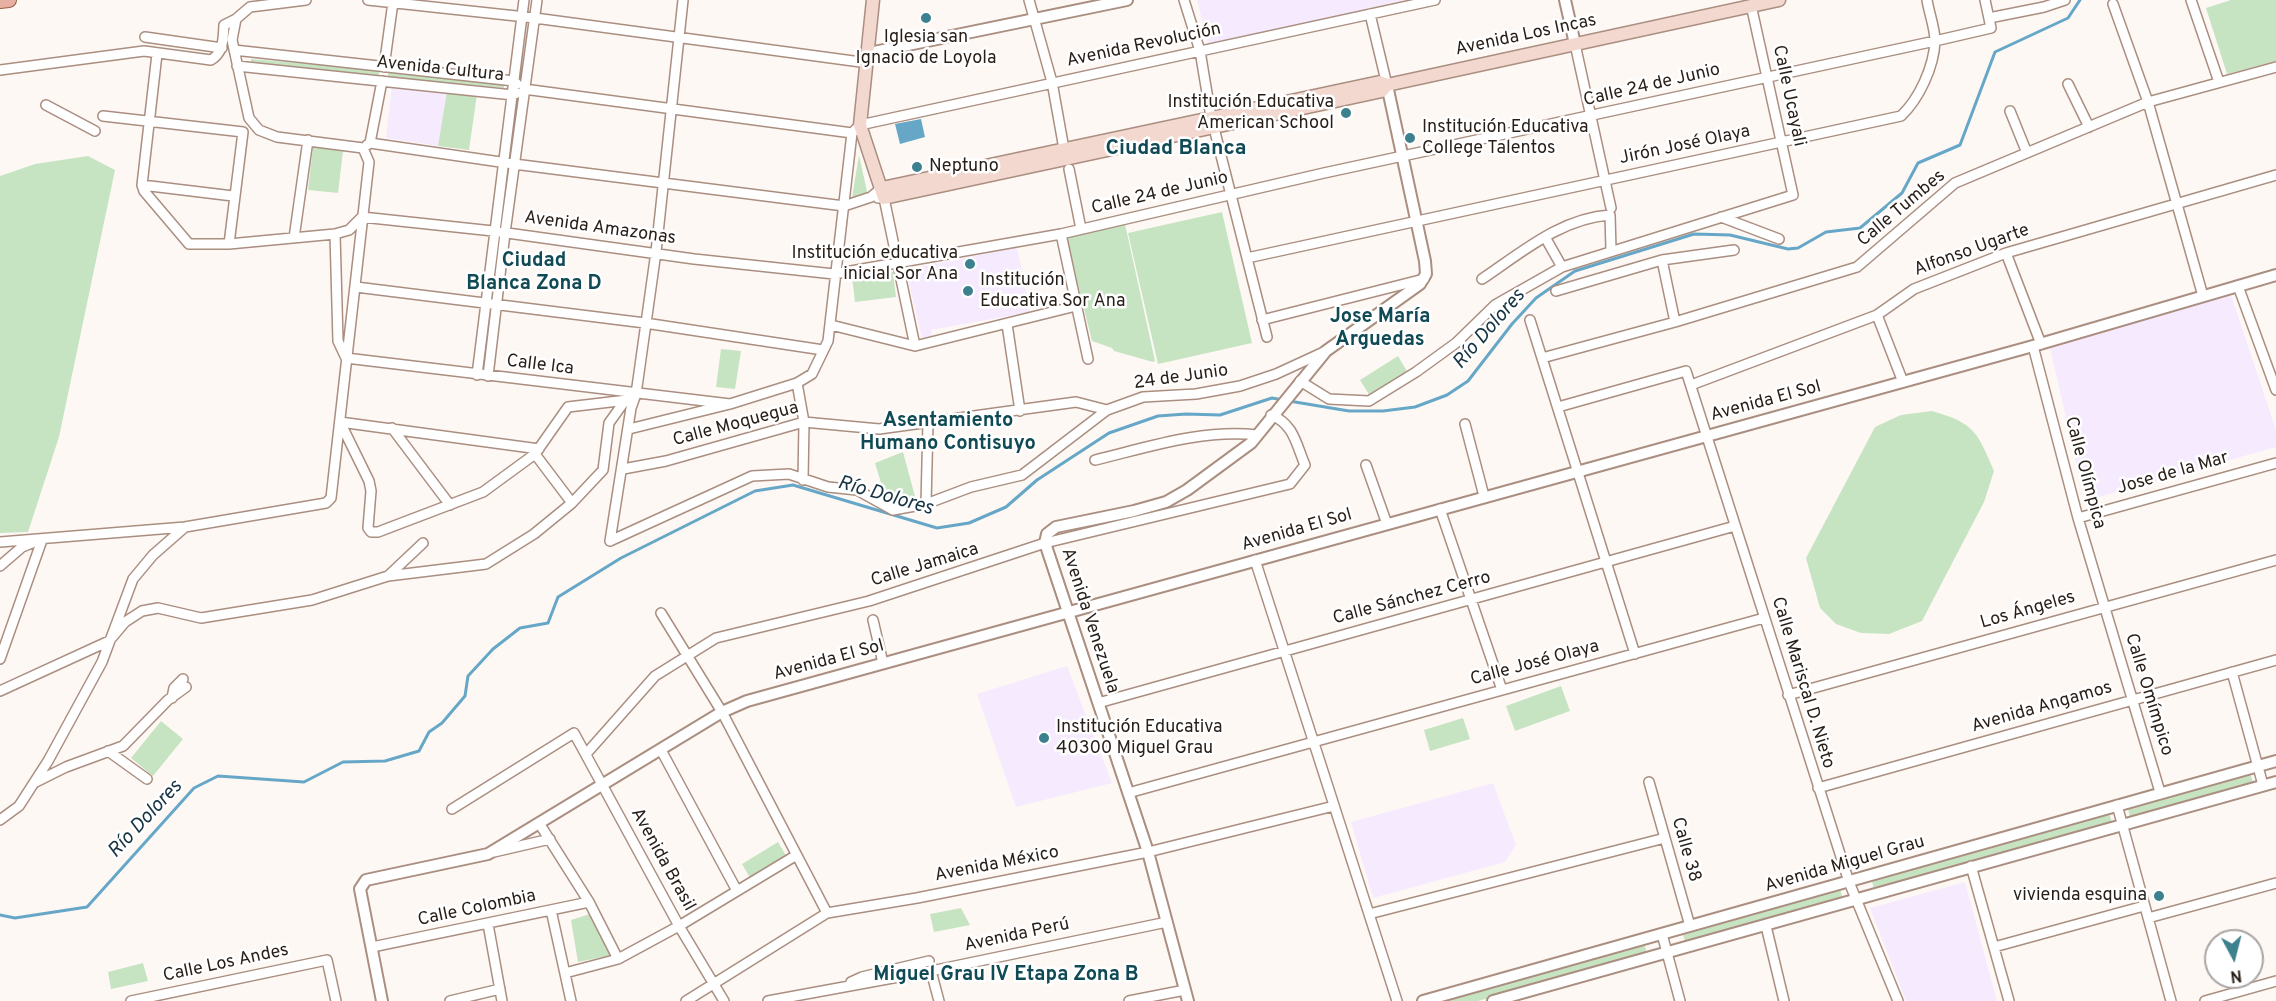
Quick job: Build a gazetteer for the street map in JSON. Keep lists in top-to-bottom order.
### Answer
{
  "streets": {
    "main road": ["Avenida Los Incas"],
    "street": [
      "Avenida Revolución",
      "Avenida Cultura",
      "Calle 24 de Junio",
      "Calle Ucayali",
      "Jirón José Olaya",
      "Calle Tumbes",
      "Avenida Amazonas",
      "Alfonso Ugarte",
      "Calle Ica",
      "24 de Junio",
      "Avenida El Sol",
      "Calle Moquegua",
      "Calle Olímpica",
      "Jose de la Mar",
      "Calle Jamaica",
      "Calle Sánchez Cerro",
      "Los Ángeles",
      "Avenida Venezuela",
      "Calle José Olaya",
      "Calle Mariscal D. Nieto",
      "Calle Omímpico",
      "Avenida Angamos",
      "Calle 38",
      "Avenida Brasil",
      "Avenida México",
      "Avenida Miguel Grau",
      "Calle Colombia",
      "Avenida Perú",
      "Calle Los Andes"
    ]
  },
  "crossings": [
    ["Avenida Los Incas", "Calle Ucayali"],
    ["Avenida Revolución", "Avenida Cultura"],
    ["Calle 24 de Junio", "Calle Ucayali"],
    ["Calle 24 de Junio", "Jirón José Olaya"],
    ["Calle 24 de Junio", "Avenida Amazonas"],
    ["Calle Ucayali", "Jirón José Olaya"],
    ["Alfonso Ugarte", "Calle Olímpica"],
    ["Alfonso Ugarte", "Calle Mariscal D. Nieto"],
    ["24 de Junio", "Calle Moquegua"],
    ["24 de Junio", "Avenida Venezuela"],
    ["Avenida El Sol", "Calle Olímpica"],
    ["Avenida El Sol", "Avenida Venezuela"],
    ["Avenida El Sol", "Calle Mariscal D. Nieto"],
    ["Avenida El Sol", "Avenida Brasil"],
    ["Avenida El Sol", "Calle Colombia"],
    ["Calle Olímpica", "Jose de la Mar"],
    ["Calle Olímpica", "Los Ángeles"],
    ["Calle Olímpica", "Calle Omímpico"],
    ["Calle Jamaica", "Avenida Venezuela"],
    ["Calle Jamaica", "Avenida Brasil"],
    ["Calle Sánchez Cerro", "Avenida Venezuela"],
    ["Calle Sánchez Cerro", "Calle Mariscal D. Nieto"],
    ["Los Ángeles", "Calle Mariscal D. Nieto"],
    ["Los Ángeles", "Calle Omímpico"],
    ["Avenida Venezuela", "Calle José Olaya"],
    ["Avenida Venezuela", "Avenida México"],
    ["Avenida Venezuela", "Avenida Perú"],
    ["Calle José Olaya", "Calle Mariscal D. Nieto"],
    ["Calle Mariscal D. Nieto", "Avenida Angamos"],
    ["Calle Mariscal D. Nieto", "Avenida Miguel Grau"],
    ["Calle Omímpico", "Avenida Angamos"],
    ["Calle Omímpico", "Avenida Miguel Grau"],
    ["Calle 38", "Avenida Miguel Grau"],
    ["Avenida Brasil", "Avenida México"]
  ],
  "districts": [
    "Ciudad Blanca",
    "Ciudad Blanca Zona D",
    "Jose María Arguedas",
    "Asentamiento Humano Contisuyo",
    "Miguel Grau IV Etapa Zona B"
  ],
  "water": ["Río Dolores"],
  "places": [
    "Iglesia san Ignacio de Loyola",
    "Institución Educativa American School",
    "Institución Educativa College Talentos",
    "Neptuno",
    "Institución educativa inicial Sor Ana",
    "Institución Educativa Sor Ana",
    "Institución Educativa 40300 Miguel Grau",
    "vivienda esquina"
  ],
  "north": "bottom"
}
